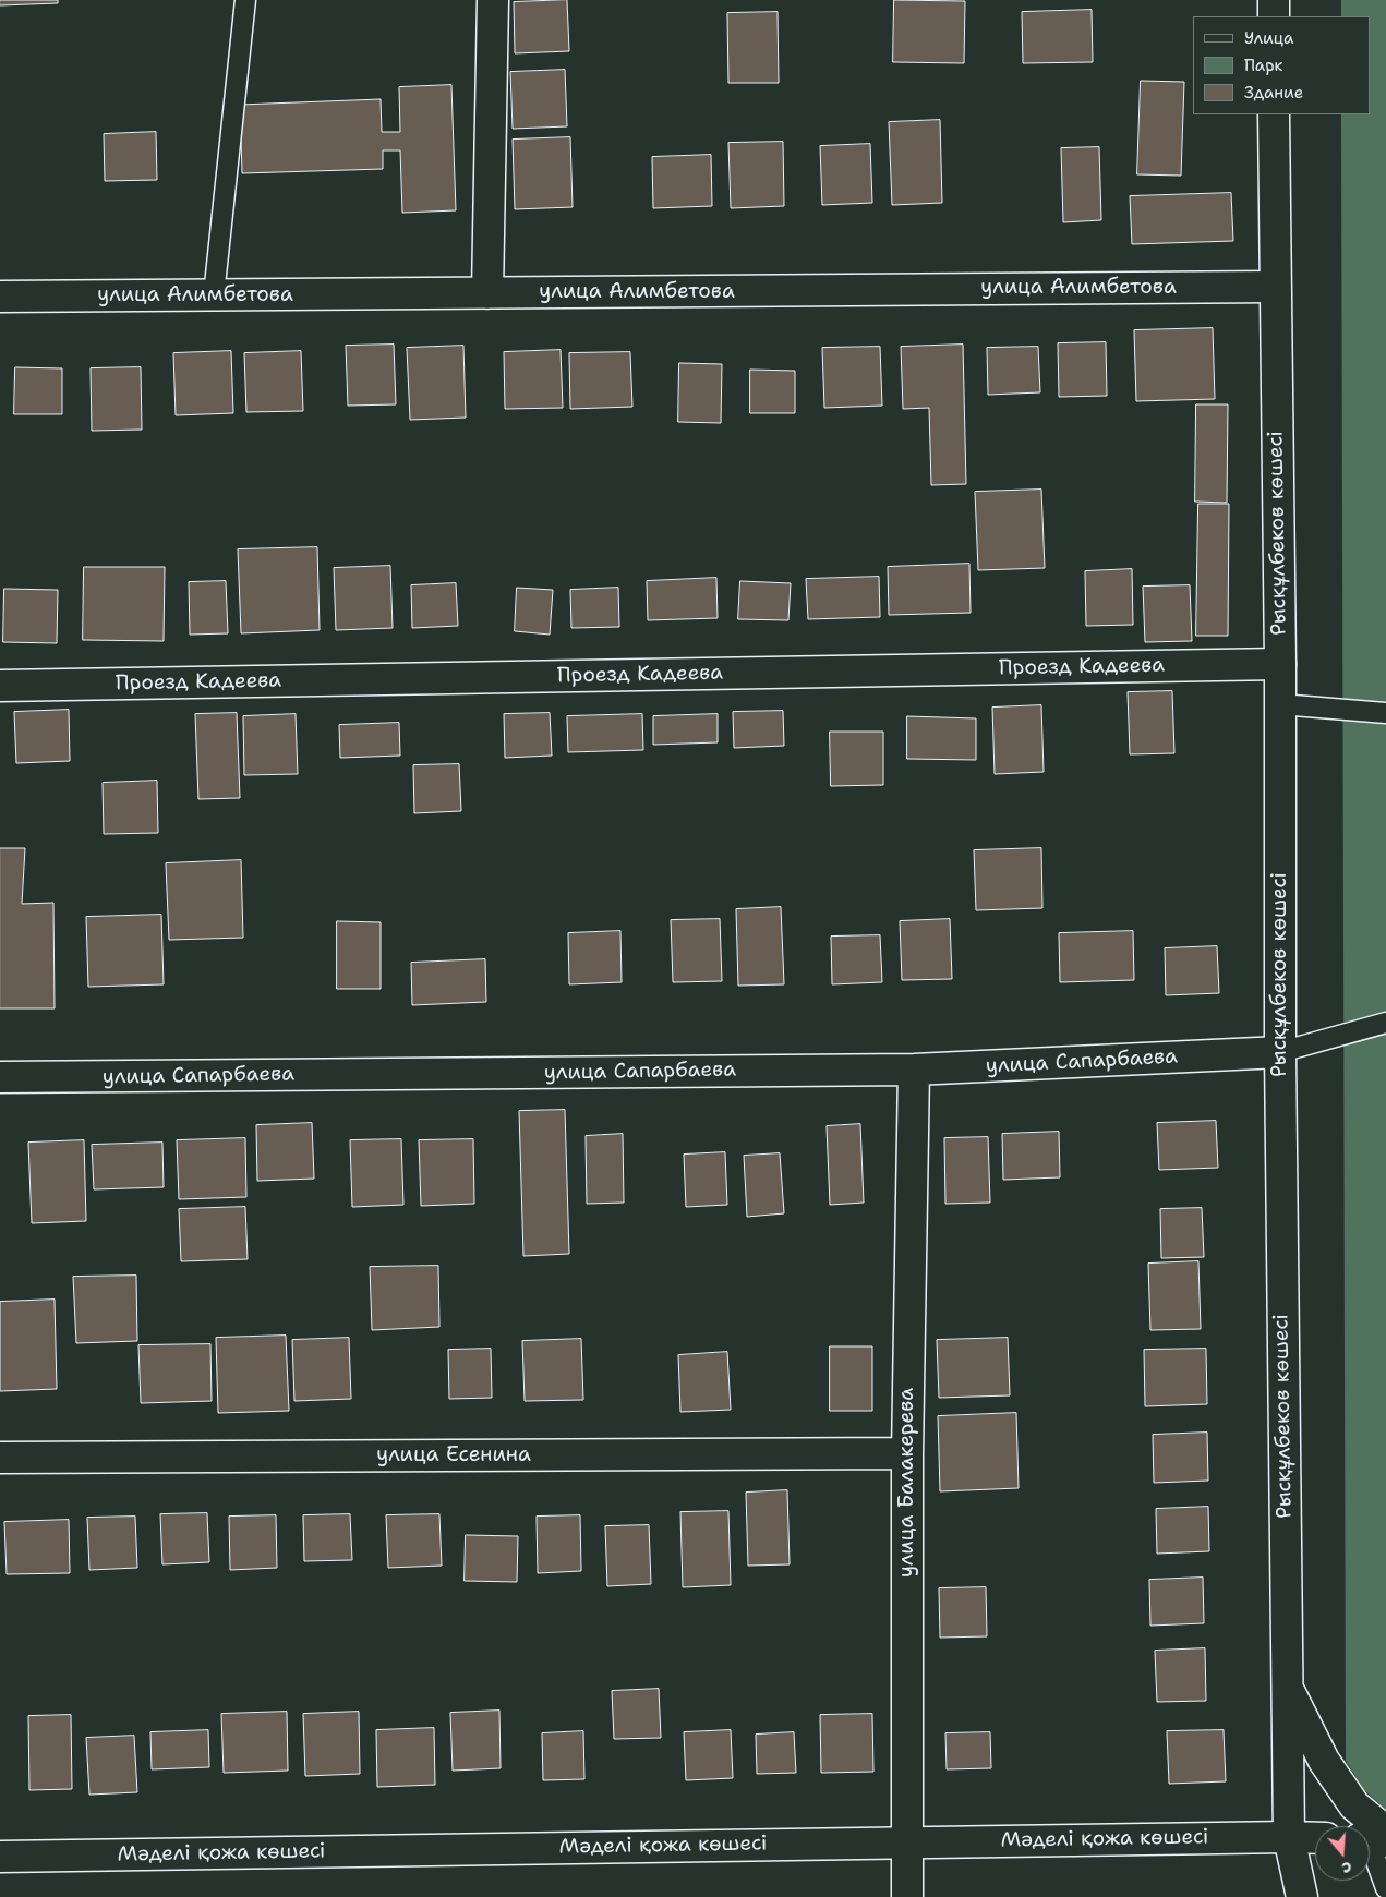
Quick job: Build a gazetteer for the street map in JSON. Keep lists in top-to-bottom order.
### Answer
{
  "streets": {
    "street": [
      "улица Алимбетова",
      "Рысқұлбеков көшесі",
      "Проезд Кадеева",
      "улица Сапарбаева",
      "улица Есенина",
      "улица Балакерева",
      "Мәделі қожа көшесі"
    ]
  },
  "crossings": [
    ["улица Алимбетова", "Рысқұлбеков көшесі"],
    ["Рысқұлбеков көшесі", "Проезд Кадеева"],
    ["Рысқұлбеков көшесі", "улица Сапарбаева"],
    ["Рысқұлбеков көшесі", "Мәделі қожа көшесі"],
    ["улица Сапарбаева", "улица Балакерева"],
    ["улица Есенина", "улица Балакерева"],
    ["улица Балакерева", "Мәделі қожа көшесі"]
  ],
  "legend": ["Улица", "Парк", "Здание"],
  "north": "bottom"
}
